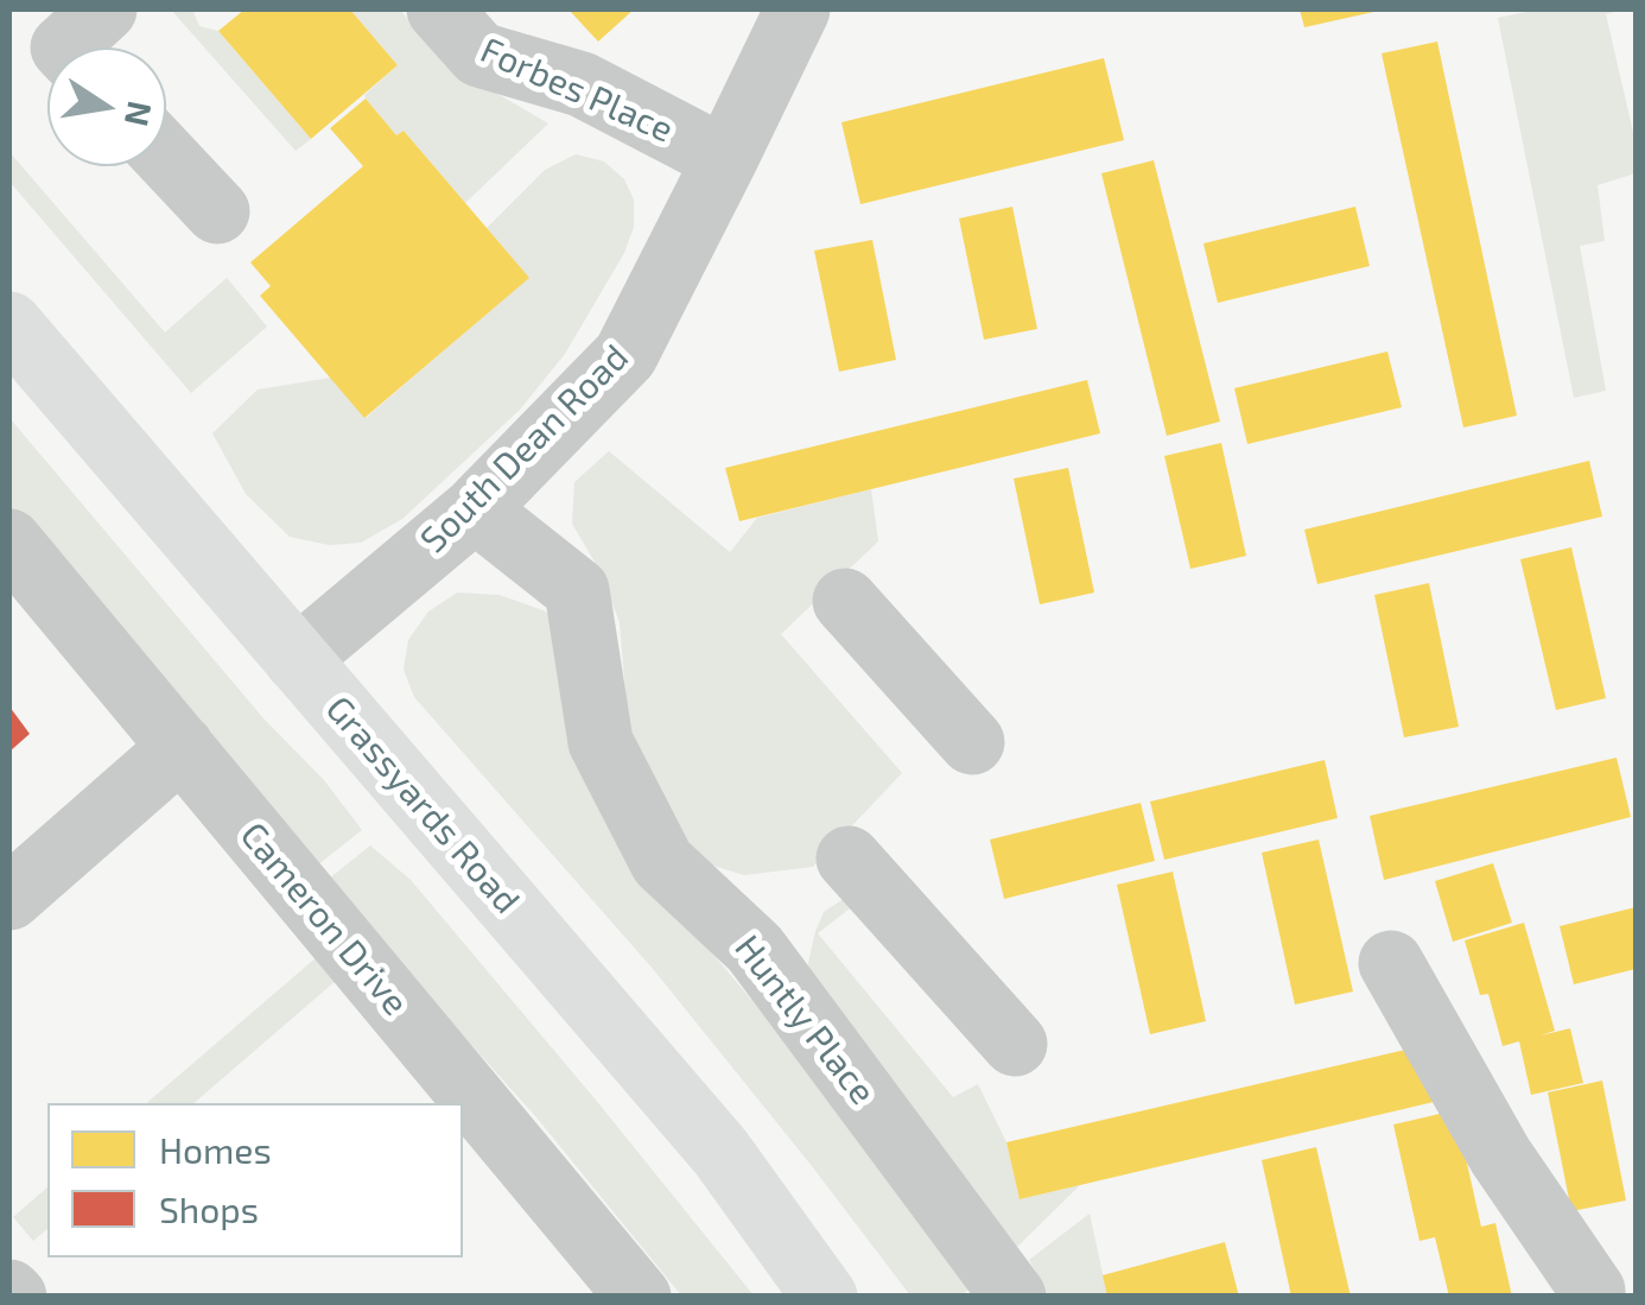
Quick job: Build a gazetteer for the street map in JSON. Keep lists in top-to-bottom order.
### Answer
{
  "streets": {
    "main road": ["Grassyards Road"],
    "street": [
      "Forbes Place",
      "South Dean Road",
      "Cameron Drive",
      "Huntly Place"
    ]
  },
  "crossings": [
    ["Forbes Place", "South Dean Road"],
    ["South Dean Road", "Grassyards Road"],
    ["South Dean Road", "Huntly Place"]
  ],
  "legend": ["Homes", "Shops"],
  "north": "right"
}
